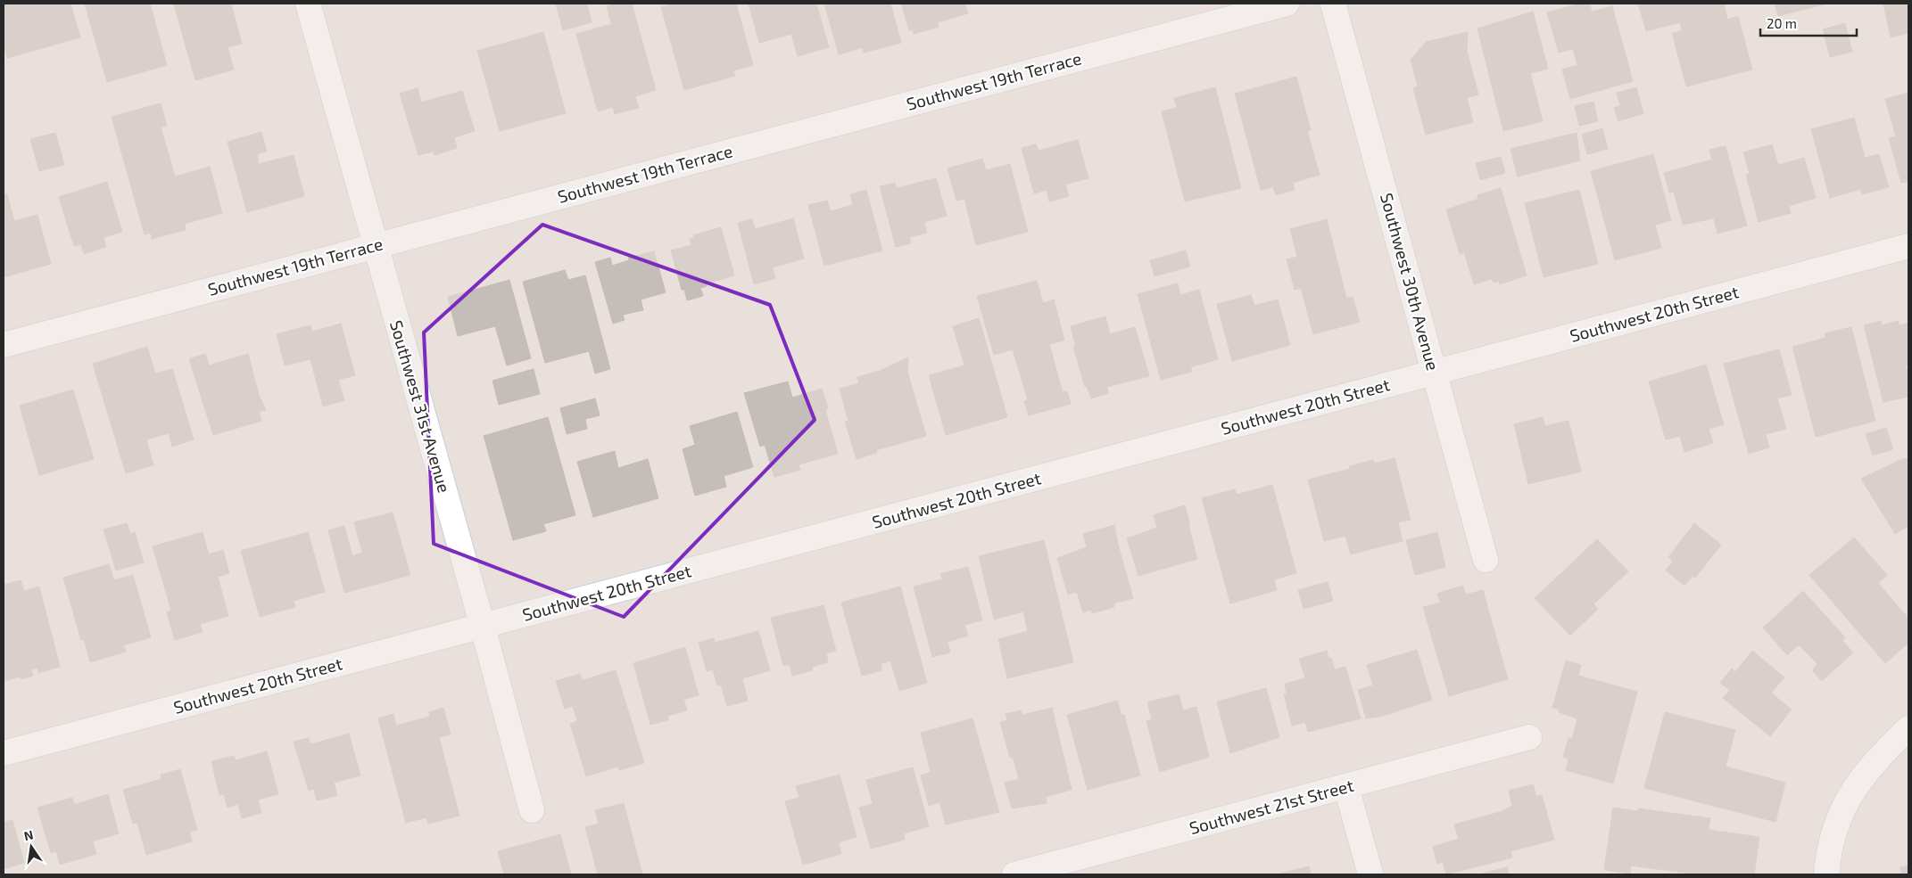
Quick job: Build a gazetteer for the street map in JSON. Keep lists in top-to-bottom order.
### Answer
{
  "streets": {
    "street": [
      "Southwest 19th Terrace",
      "Southwest 30th Avenue",
      "Southwest 20th Street",
      "Southwest 31st Avenue",
      "Southwest 21st Street"
    ]
  },
  "crossings": [
    ["Southwest 19th Terrace", "Southwest 31st Avenue"],
    ["Southwest 30th Avenue", "Southwest 20th Street"],
    ["Southwest 20th Street", "Southwest 31st Avenue"]
  ],
  "scale_bar": "20 m",
  "north": "top"
}
